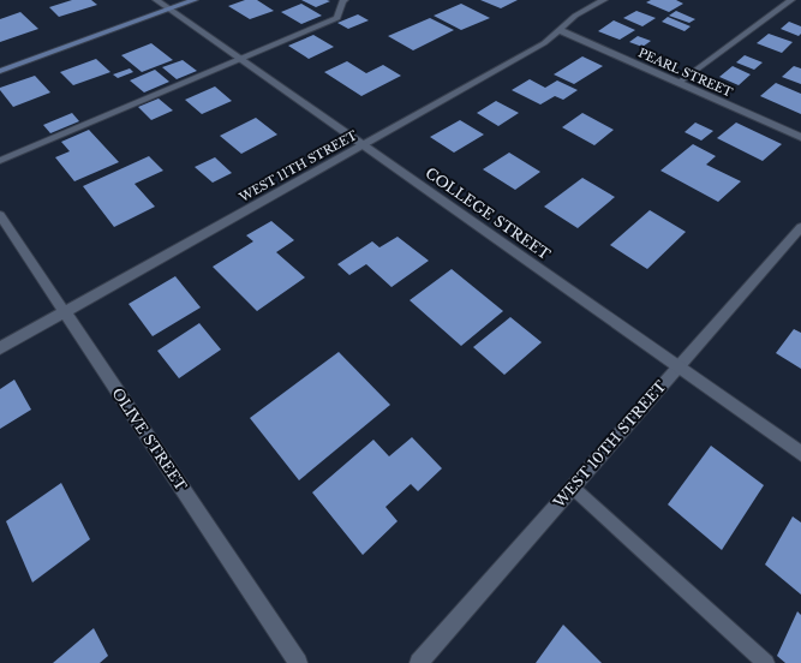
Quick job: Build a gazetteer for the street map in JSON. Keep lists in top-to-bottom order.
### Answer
{
  "streets": {
    "street": [
      "PEARL STREET",
      "WEST 11TH STREET",
      "COLLEGE STREET",
      "OLIVE STREET",
      "WEST 10TH STREET"
    ]
  },
  "crossings": [
    ["PEARL STREET", "WEST 11TH STREET"],
    ["WEST 11TH STREET", "COLLEGE STREET"],
    ["WEST 11TH STREET", "OLIVE STREET"],
    ["COLLEGE STREET", "WEST 10TH STREET"]
  ]
}
